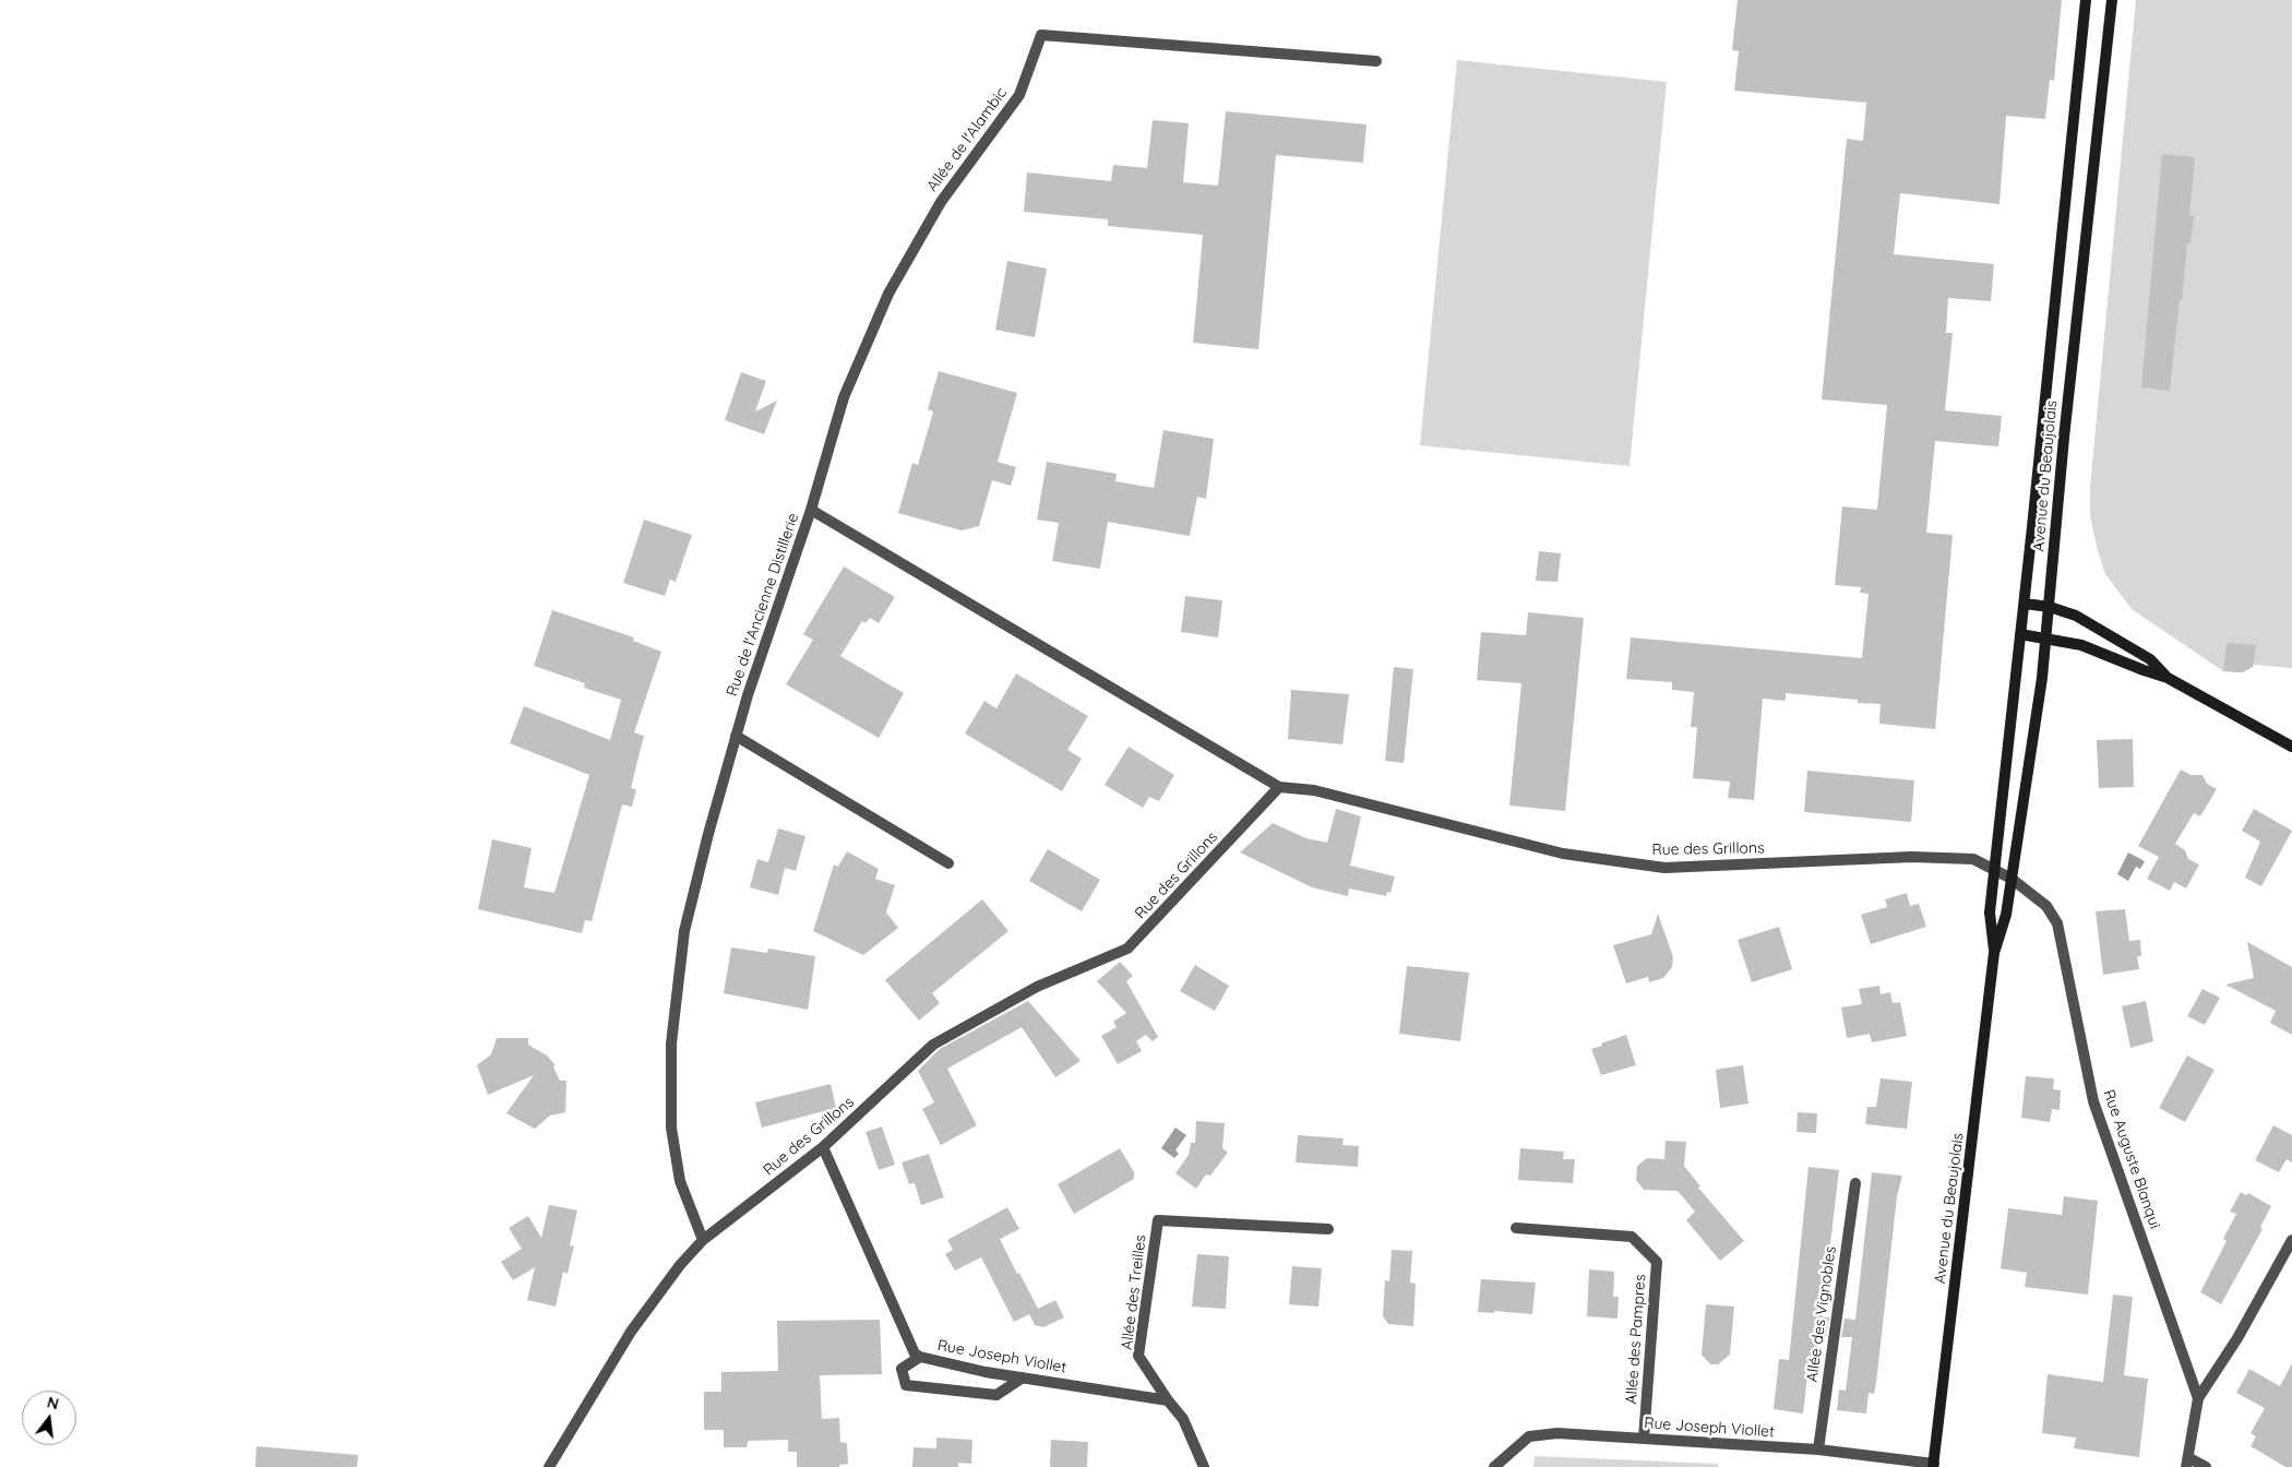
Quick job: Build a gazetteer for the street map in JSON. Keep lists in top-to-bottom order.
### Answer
{
  "streets": {
    "main road": ["Avenue du Beaujolais"],
    "street": [
      "Allée de l'Alambic",
      "Rue de l'Ancienne Distillerie",
      "Rue des Grillons",
      "Rue Auguste Blanqui",
      "Allée des Treilles",
      "Allée des Vignobles",
      "Allée des Pampres",
      "Rue Joseph Viollet"
    ]
  },
  "crossings": [
    ["Allée de l'Alambic", "Rue de l'Ancienne Distillerie"],
    ["Avenue du Beaujolais", "Rue des Grillons"],
    ["Avenue du Beaujolais", "Rue Auguste Blanqui"],
    ["Avenue du Beaujolais", "Rue Joseph Viollet"],
    ["Rue de l'Ancienne Distillerie", "Rue des Grillons"],
    ["Rue des Grillons", "Rue Auguste Blanqui"],
    ["Rue des Grillons", "Rue Joseph Viollet"],
    ["Allée des Treilles", "Rue Joseph Viollet"],
    ["Allée des Vignobles", "Rue Joseph Viollet"],
    ["Allée des Pampres", "Rue Joseph Viollet"]
  ],
  "north": "top"
}
